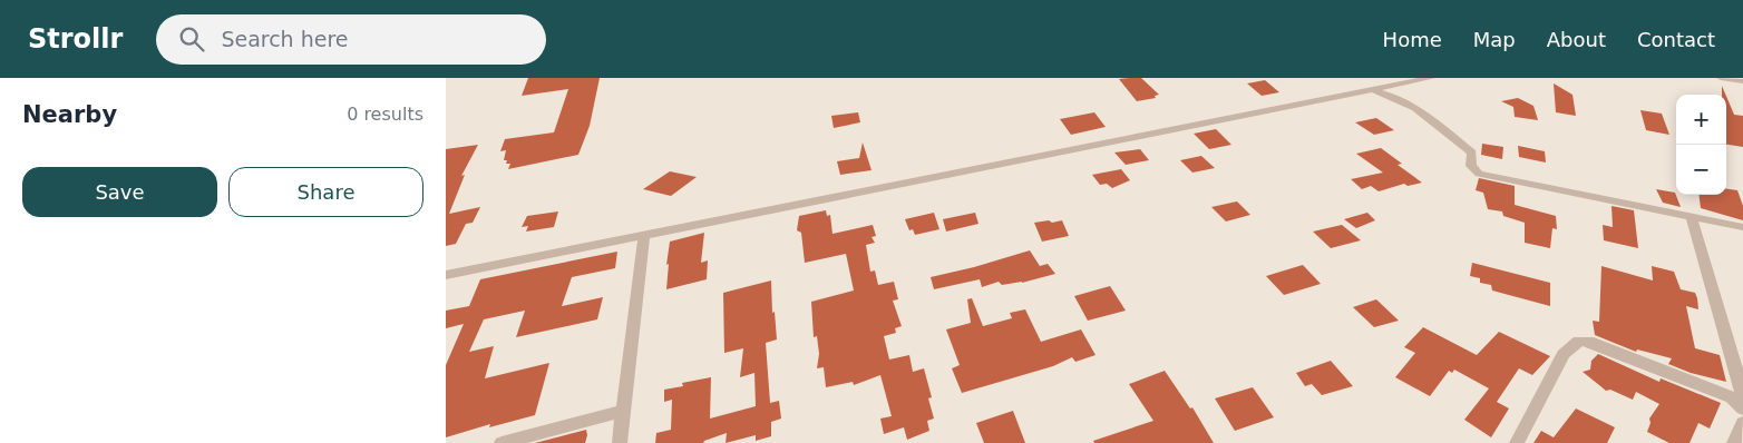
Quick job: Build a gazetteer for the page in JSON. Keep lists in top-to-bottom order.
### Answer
{
  "page": {
    "header": "Strollr",
    "search": "Search here",
    "nav": [
      "Home",
      "Map",
      "About",
      "Contact"
    ],
    "heading": ["Nearby", "0 results"],
    "map_buttons": ["+", "−"],
    "buttons": ["Save", "Share"]
  }
}
